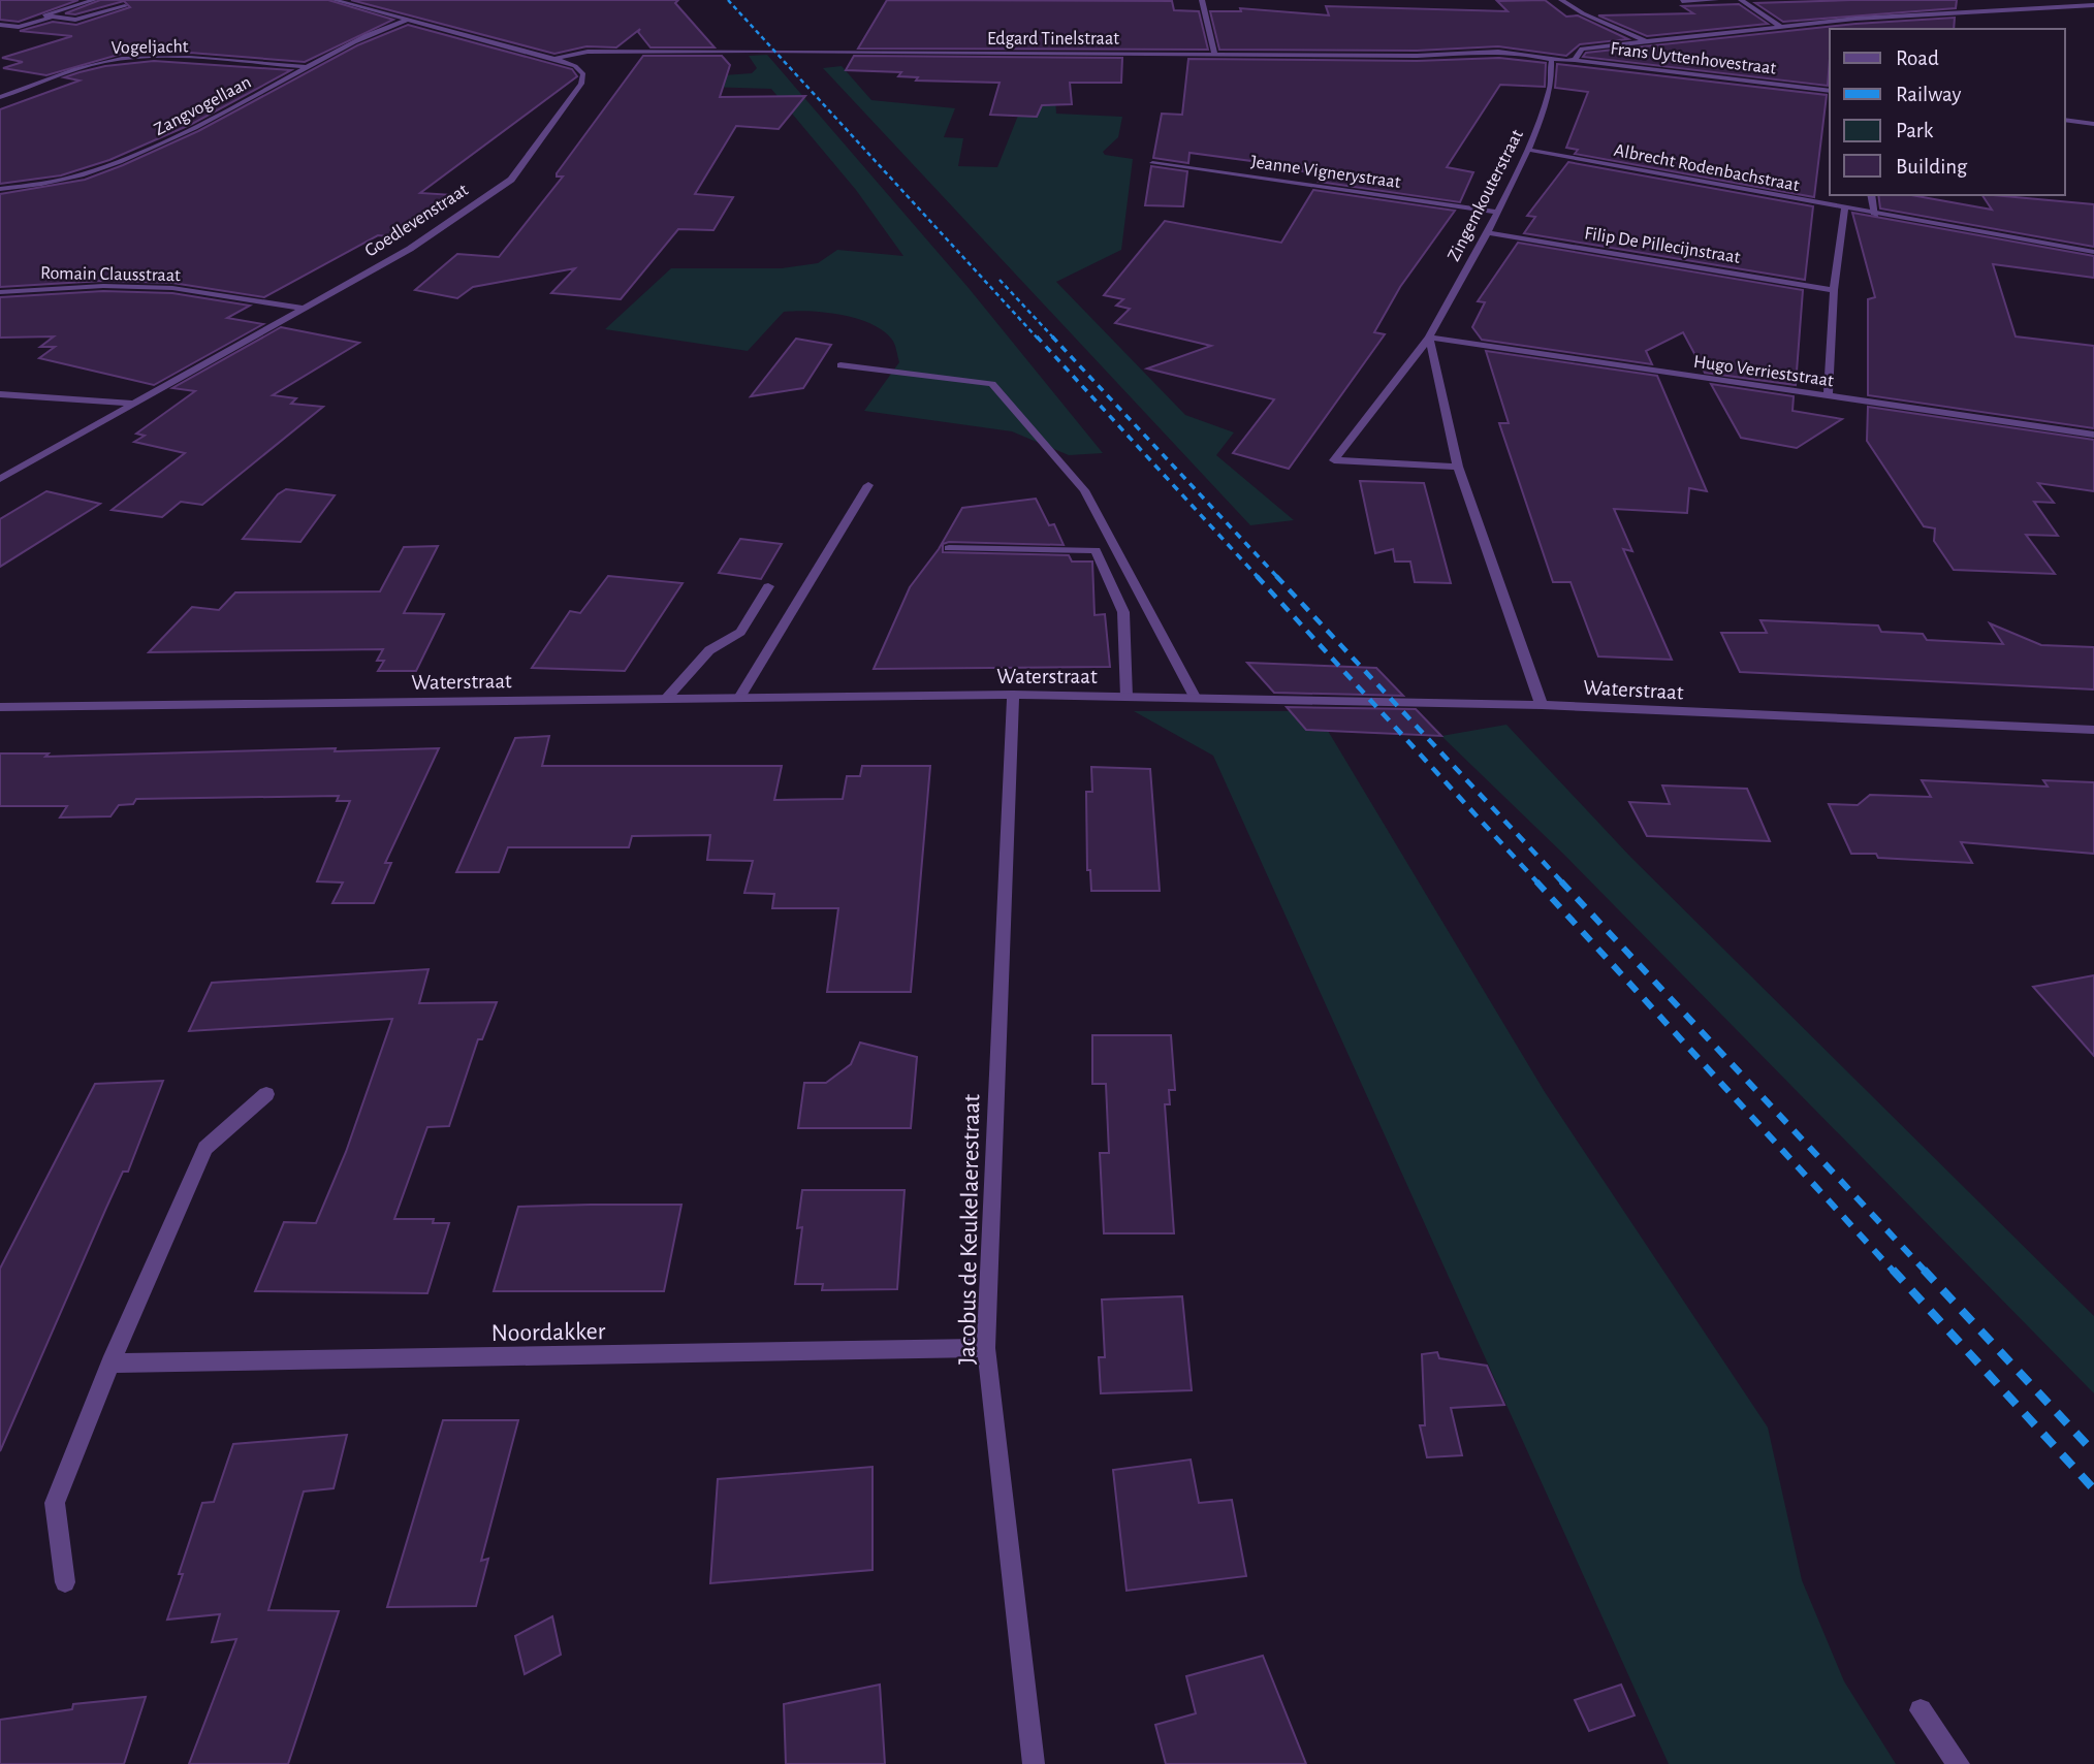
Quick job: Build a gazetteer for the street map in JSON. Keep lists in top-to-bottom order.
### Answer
{
  "streets": {
    "street": [
      "Edgard Tinelstraat",
      "Vogeljacht",
      "Frans Uyttenhovestraat",
      "Zangvogellaan",
      "Albrecht Rodenbachstraat",
      "Jeanne Vignerystraat",
      "Zingemkouterstraat",
      "Goedlevenstraat",
      "Filip De Pillecijnstraat",
      "Romain Clausstraat",
      "Hugo Verrieststraat",
      "Waterstraat",
      "Jacobus de Keukelaerestraat",
      "Noordakker"
    ]
  },
  "crossings": [
    ["Edgard Tinelstraat", "Frans Uyttenhovestraat"],
    ["Edgard Tinelstraat", "Zingemkouterstraat"],
    ["Edgard Tinelstraat", "Goedlevenstraat"],
    ["Vogeljacht", "Zangvogellaan"],
    ["Frans Uyttenhovestraat", "Zingemkouterstraat"],
    ["Zangvogellaan", "Goedlevenstraat"],
    ["Albrecht Rodenbachstraat", "Zingemkouterstraat"],
    ["Jeanne Vignerystraat", "Zingemkouterstraat"],
    ["Zingemkouterstraat", "Filip De Pillecijnstraat"],
    ["Zingemkouterstraat", "Hugo Verrieststraat"],
    ["Goedlevenstraat", "Romain Clausstraat"],
    ["Waterstraat", "Jacobus de Keukelaerestraat"],
    ["Jacobus de Keukelaerestraat", "Noordakker"]
  ],
  "legend": [
    "Road",
    "Railway",
    "Park",
    "Building"
  ]
}
